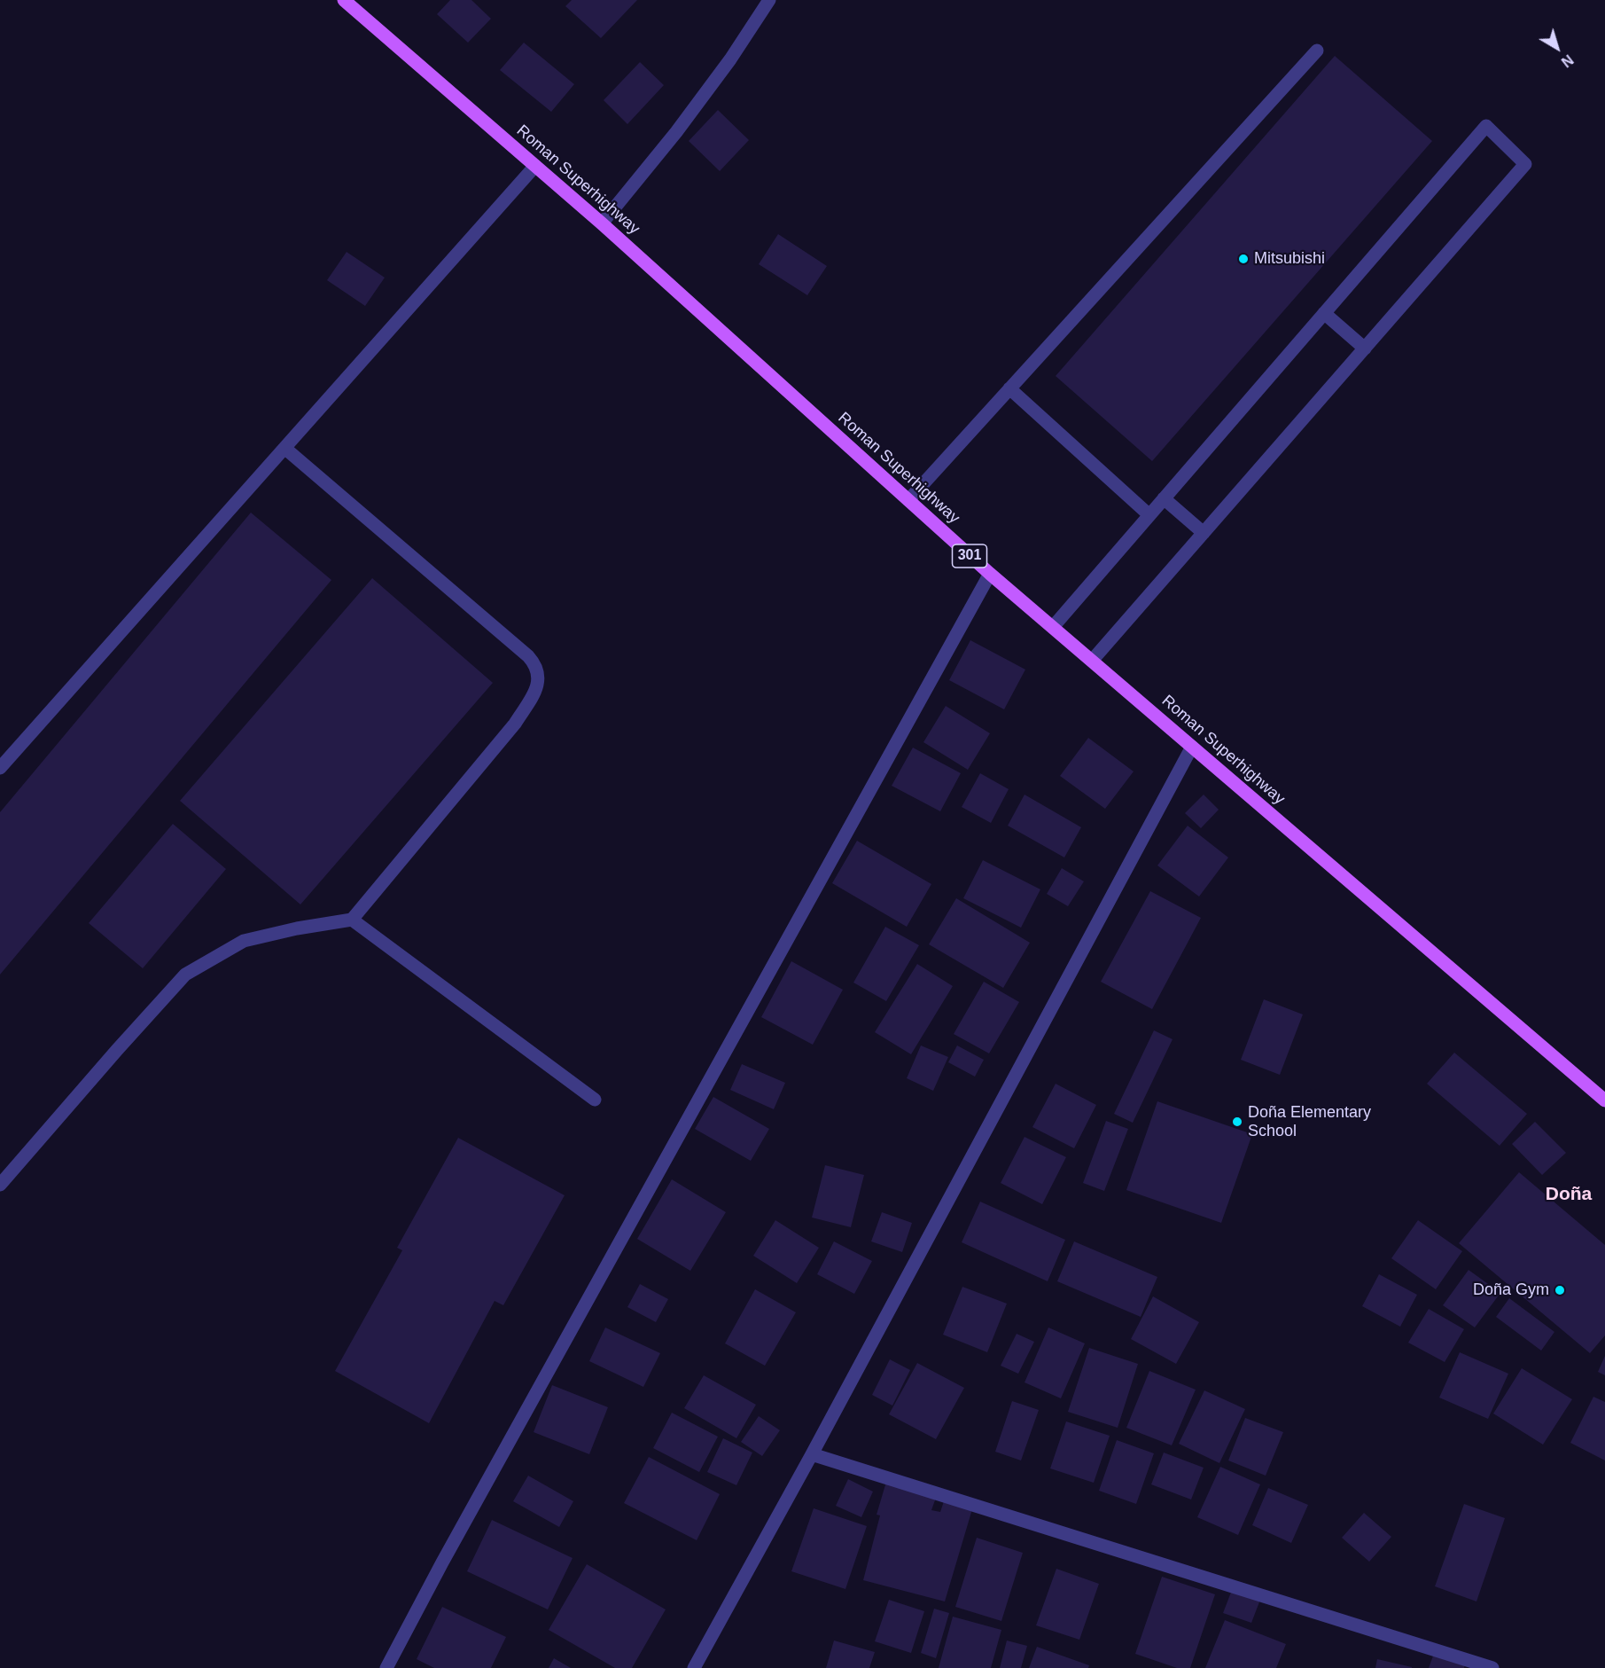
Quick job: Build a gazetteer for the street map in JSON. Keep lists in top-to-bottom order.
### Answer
{
  "streets": {
    "main road": ["Roman Superhighway", "301"]
  },
  "districts": ["Doña"],
  "places": ["Mitsubishi", "Doña Elementary School", "Doña Gym"],
  "north": "bottom right"
}
